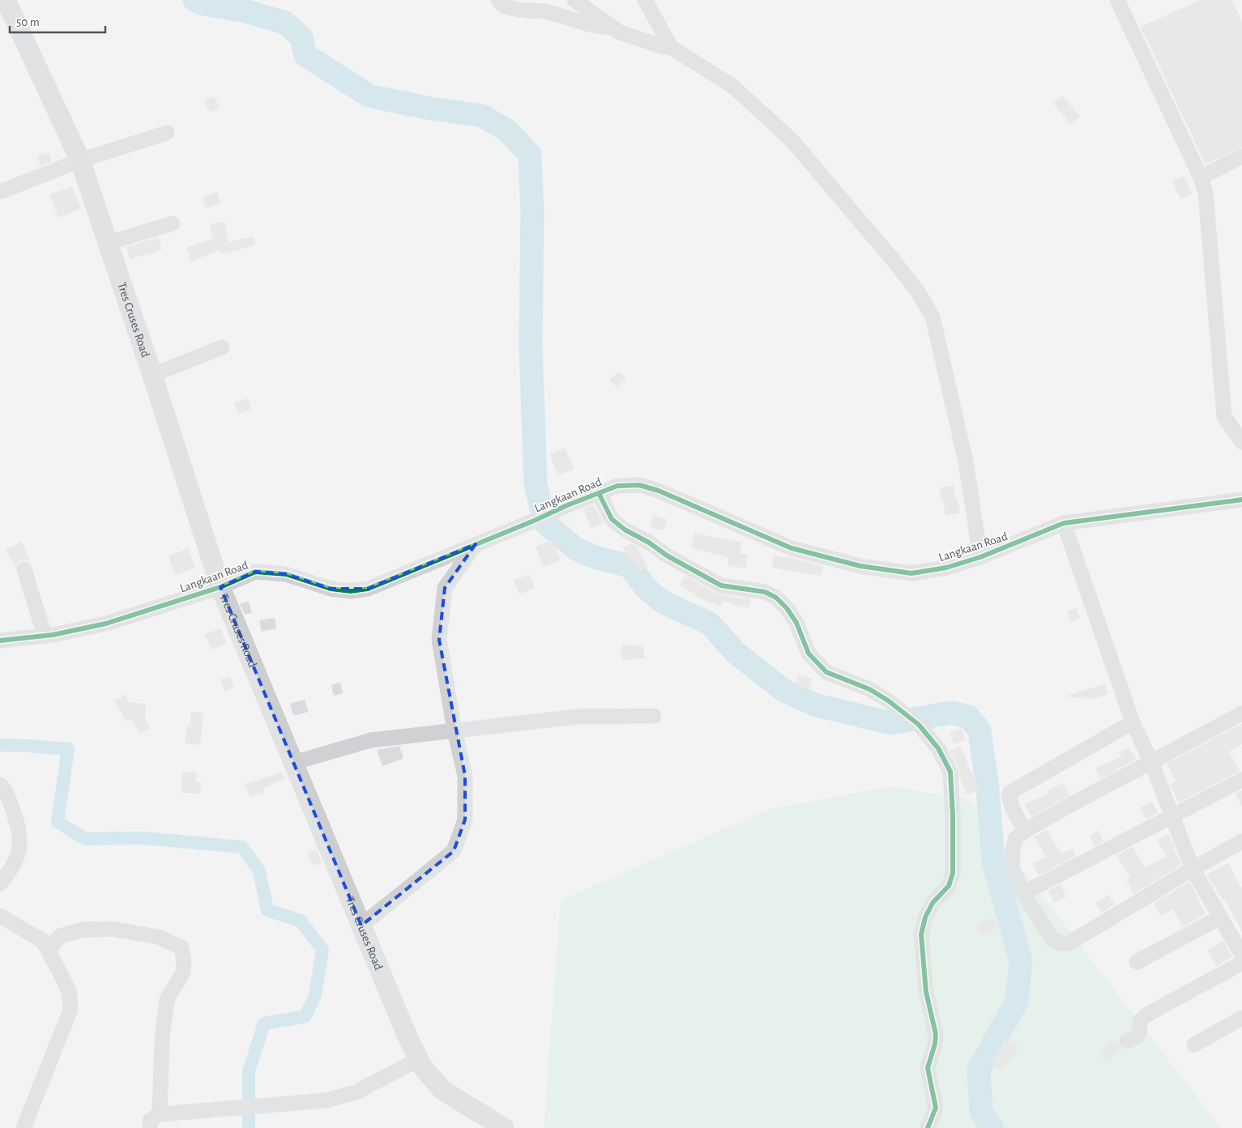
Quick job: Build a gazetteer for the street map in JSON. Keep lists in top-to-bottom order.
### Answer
{
  "streets": {
    "main road": ["Tres Cruses Road"],
    "street": ["Langkaan Road"]
  },
  "crossings": [
    ["Tres Cruses Road", "Langkaan Road"]
  ],
  "scale_bar": "50 m"
}
